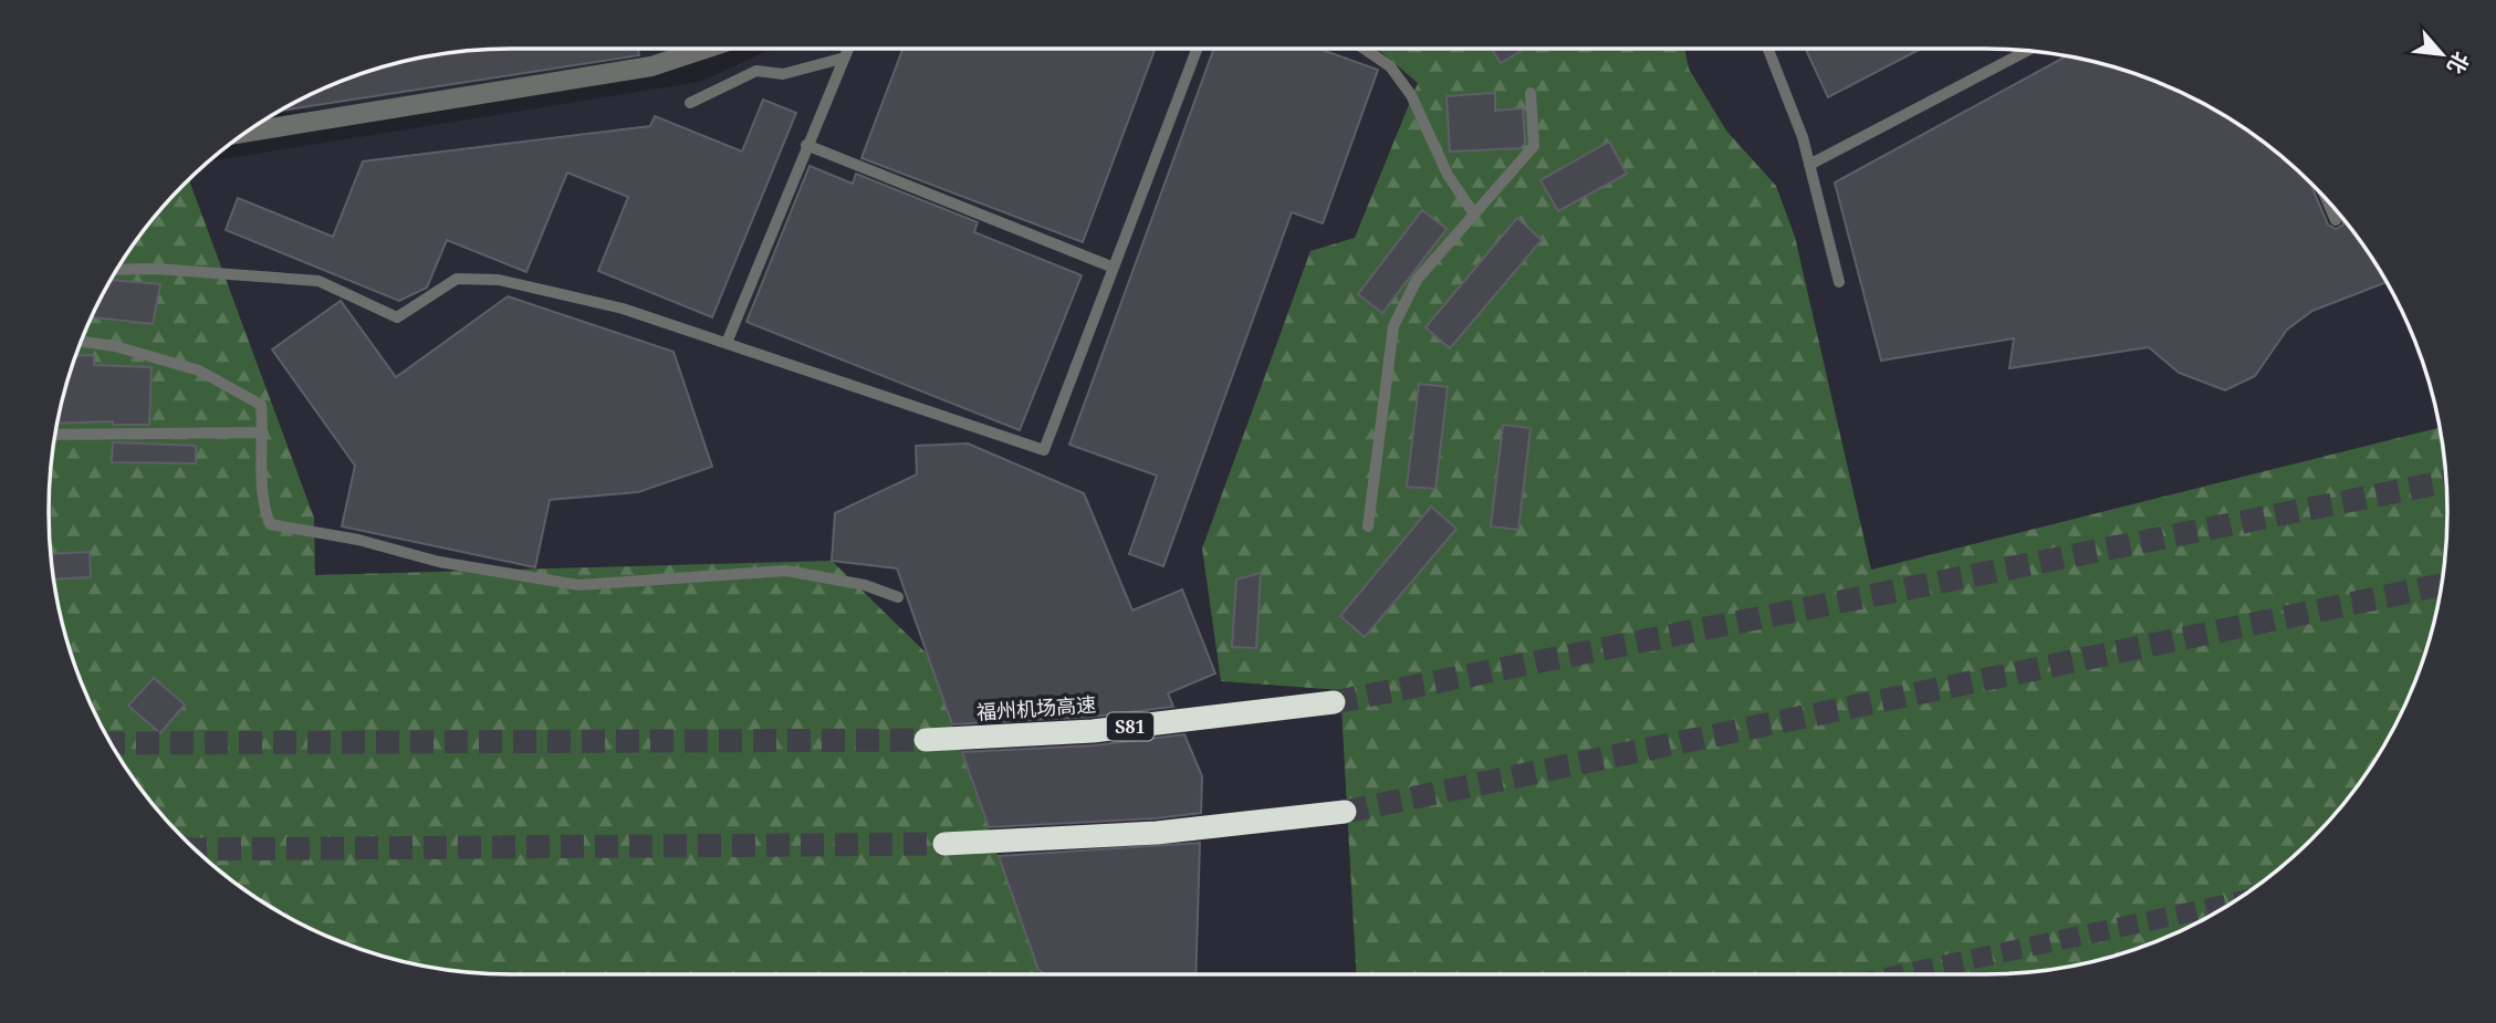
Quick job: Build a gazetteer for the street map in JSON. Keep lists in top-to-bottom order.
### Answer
{
  "streets": {
    "highway": ["福州机场高速", "S81"]
  },
  "north": "bottom right"
}
